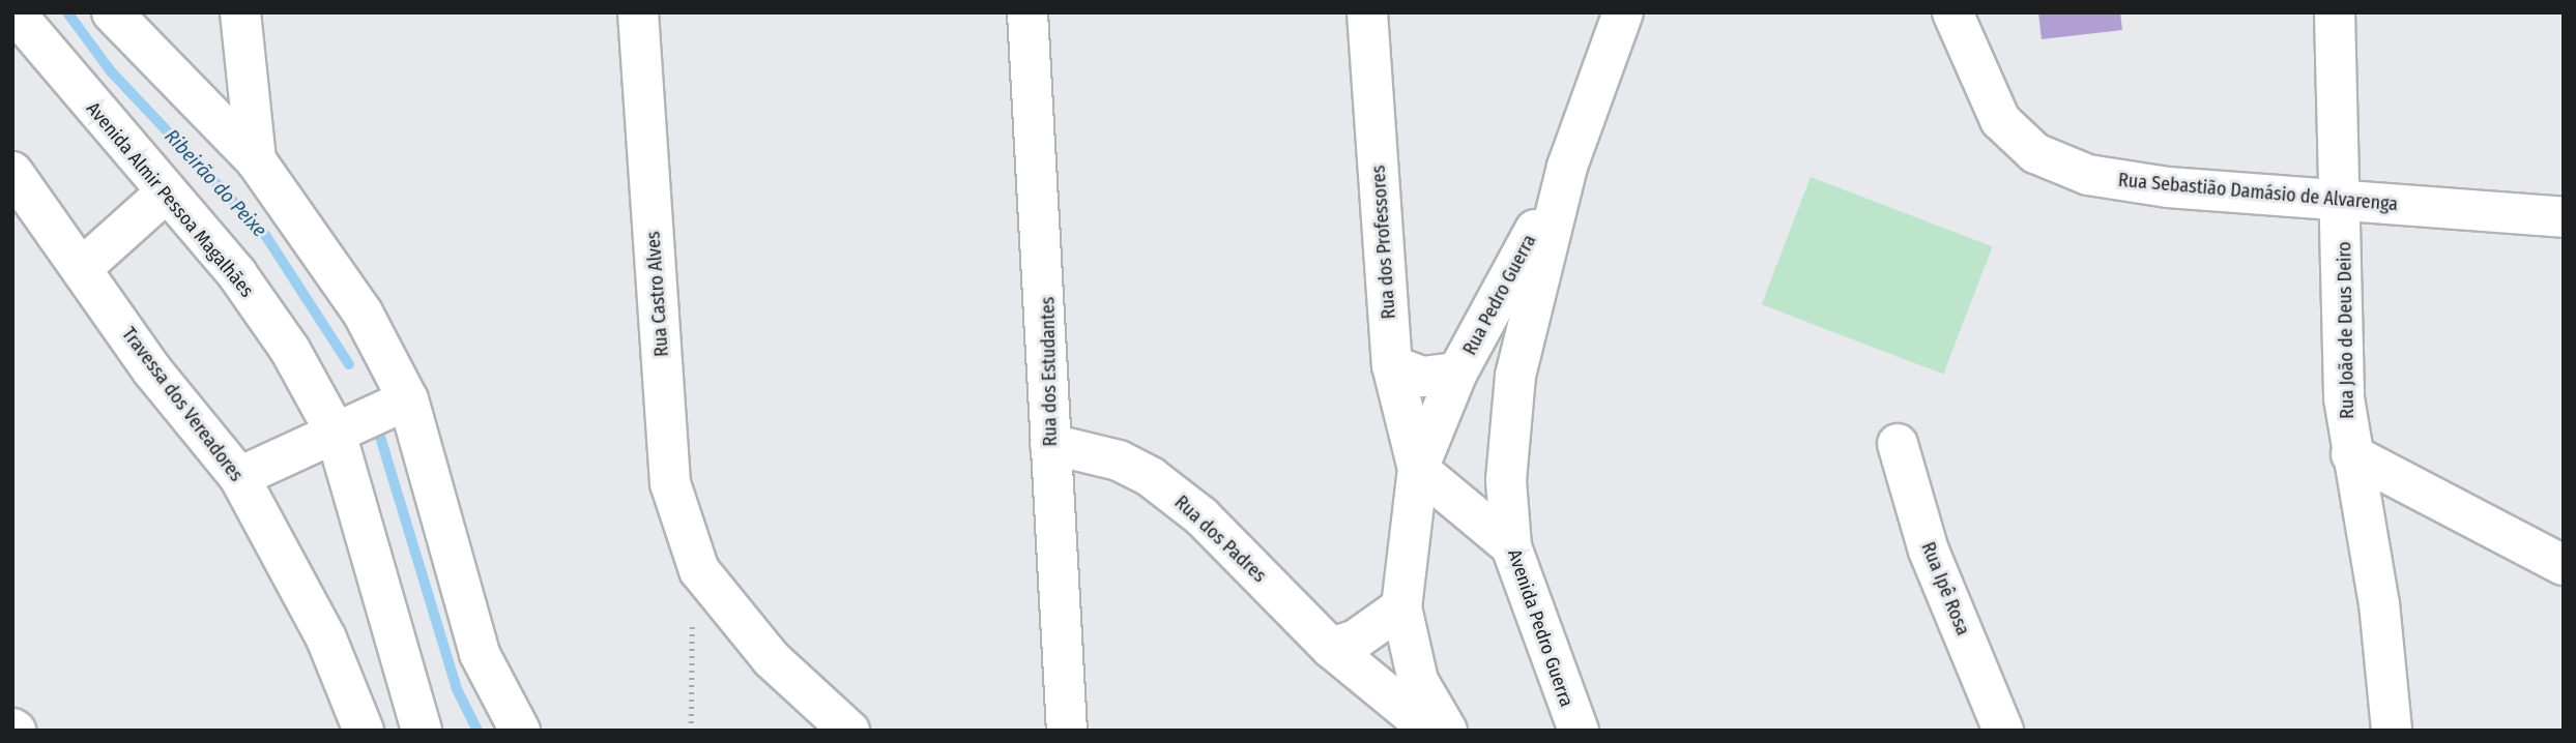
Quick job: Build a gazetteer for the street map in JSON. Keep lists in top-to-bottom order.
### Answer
{
  "streets": {
    "street": [
      "Rua Sebastião Damásio de Alvarenga",
      "Avenida Almir Pessoa Magalhães",
      "Rua dos Professores",
      "Rua Castro Alves",
      "Rua Pedro Guerra",
      "Rua João de Deus Deiro",
      "Rua dos Estudantes",
      "Travessa dos Vereadores",
      "Rua dos Padres",
      "Rua Ipê Rosa",
      "Avenida Pedro Guerra"
    ]
  },
  "crossings": [
    ["Rua Sebastião Damásio de Alvarenga", "Rua João de Deus Deiro"],
    ["Rua dos Professores", "Rua Pedro Guerra"],
    ["Rua Pedro Guerra", "Avenida Pedro Guerra"],
    ["Rua dos Estudantes", "Rua dos Padres"]
  ],
  "water": ["Ribeirão do Peixe"]
}
